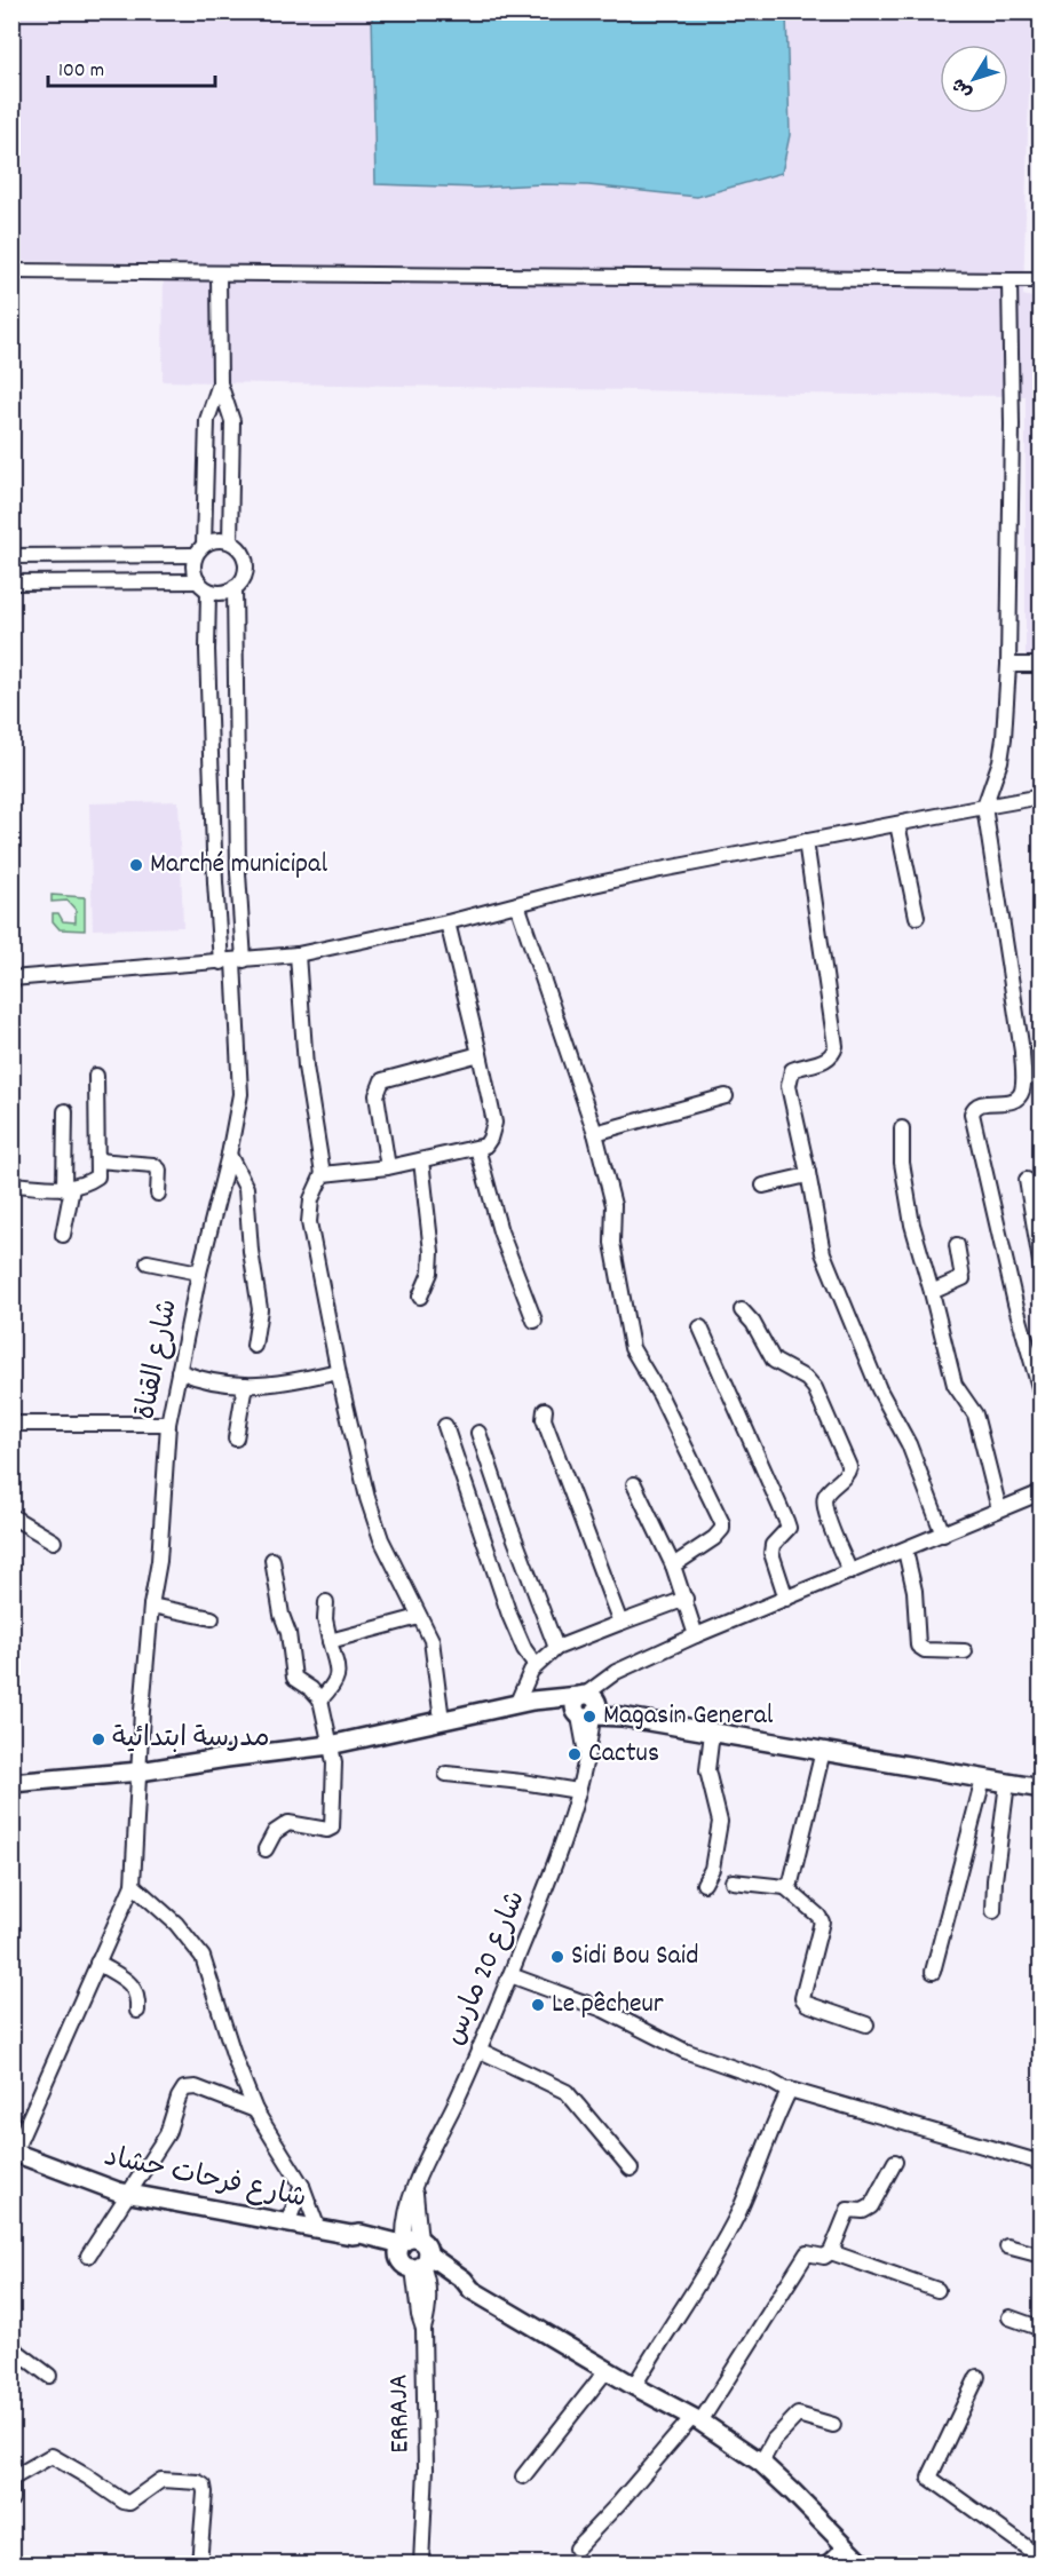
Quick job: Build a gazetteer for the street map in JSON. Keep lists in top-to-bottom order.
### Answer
{
  "streets": {
    "main road": ["شارع فرحات حشاد"],
    "street": ["شارع القناة", "شارع 20 مارس", "ERRAJA"]
  },
  "crossings": [
    ["شارع 20 مارس", "شارع فرحات حشاد"],
    ["شارع 20 مارس", "ERRAJA"],
    ["شارع فرحات حشاد", "ERRAJA"]
  ],
  "places": [
    "Marché municipal",
    "Magasin General",
    "مدرسة ابتدائية",
    "Cactus",
    "Sidi Bou Said",
    "Le pêcheur"
  ],
  "scale_bar": "100 m",
  "north": "bottom left"
}
